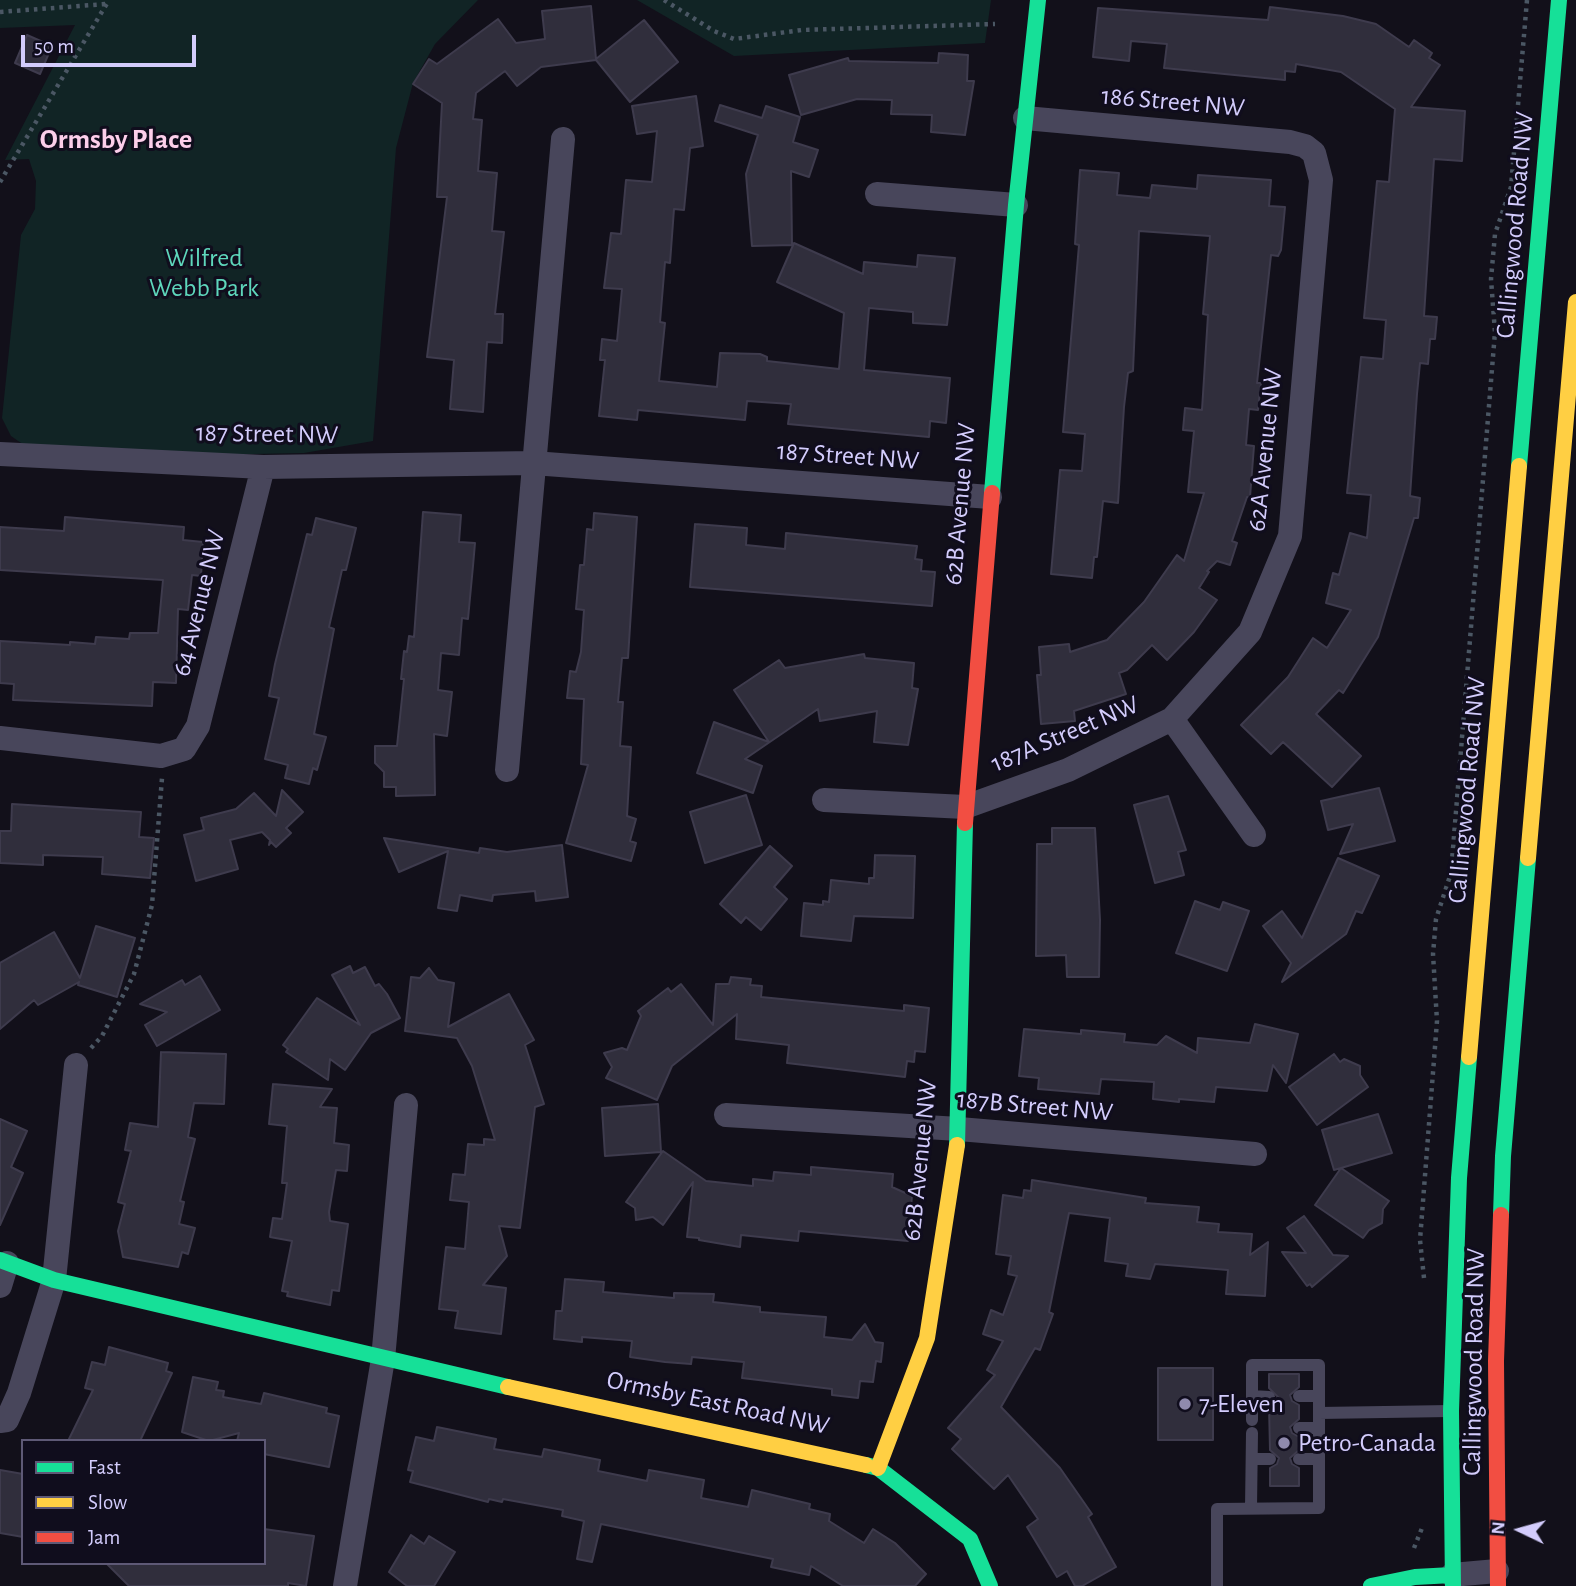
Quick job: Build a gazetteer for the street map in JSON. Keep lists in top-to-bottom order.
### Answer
{
  "streets": {
    "main road": ["Callingwood Road NW", "62B Avenue NW", "Ormsby East Road NW"],
    "street": [
      "186 Street NW",
      "187 Street NW",
      "62A Avenue NW",
      "64 Avenue NW",
      "187A Street NW",
      "187B Street NW"
    ]
  },
  "crossings": [
    ["186 Street NW", "62A Avenue NW"],
    ["186 Street NW", "62B Avenue NW"],
    ["187 Street NW", "62B Avenue NW"],
    ["187 Street NW", "64 Avenue NW"],
    ["62A Avenue NW", "187A Street NW"],
    ["62B Avenue NW", "187A Street NW"],
    ["62B Avenue NW", "187B Street NW"],
    ["62B Avenue NW", "Ormsby East Road NW"]
  ],
  "districts": ["Ormsby Place"],
  "parks": ["Wilfred Webb Park"],
  "places": ["7-Eleven", "Petro-Canada"],
  "legend": ["Fast", "Slow", "Jam"],
  "scale_bar": "50 m",
  "north": "left"
}
